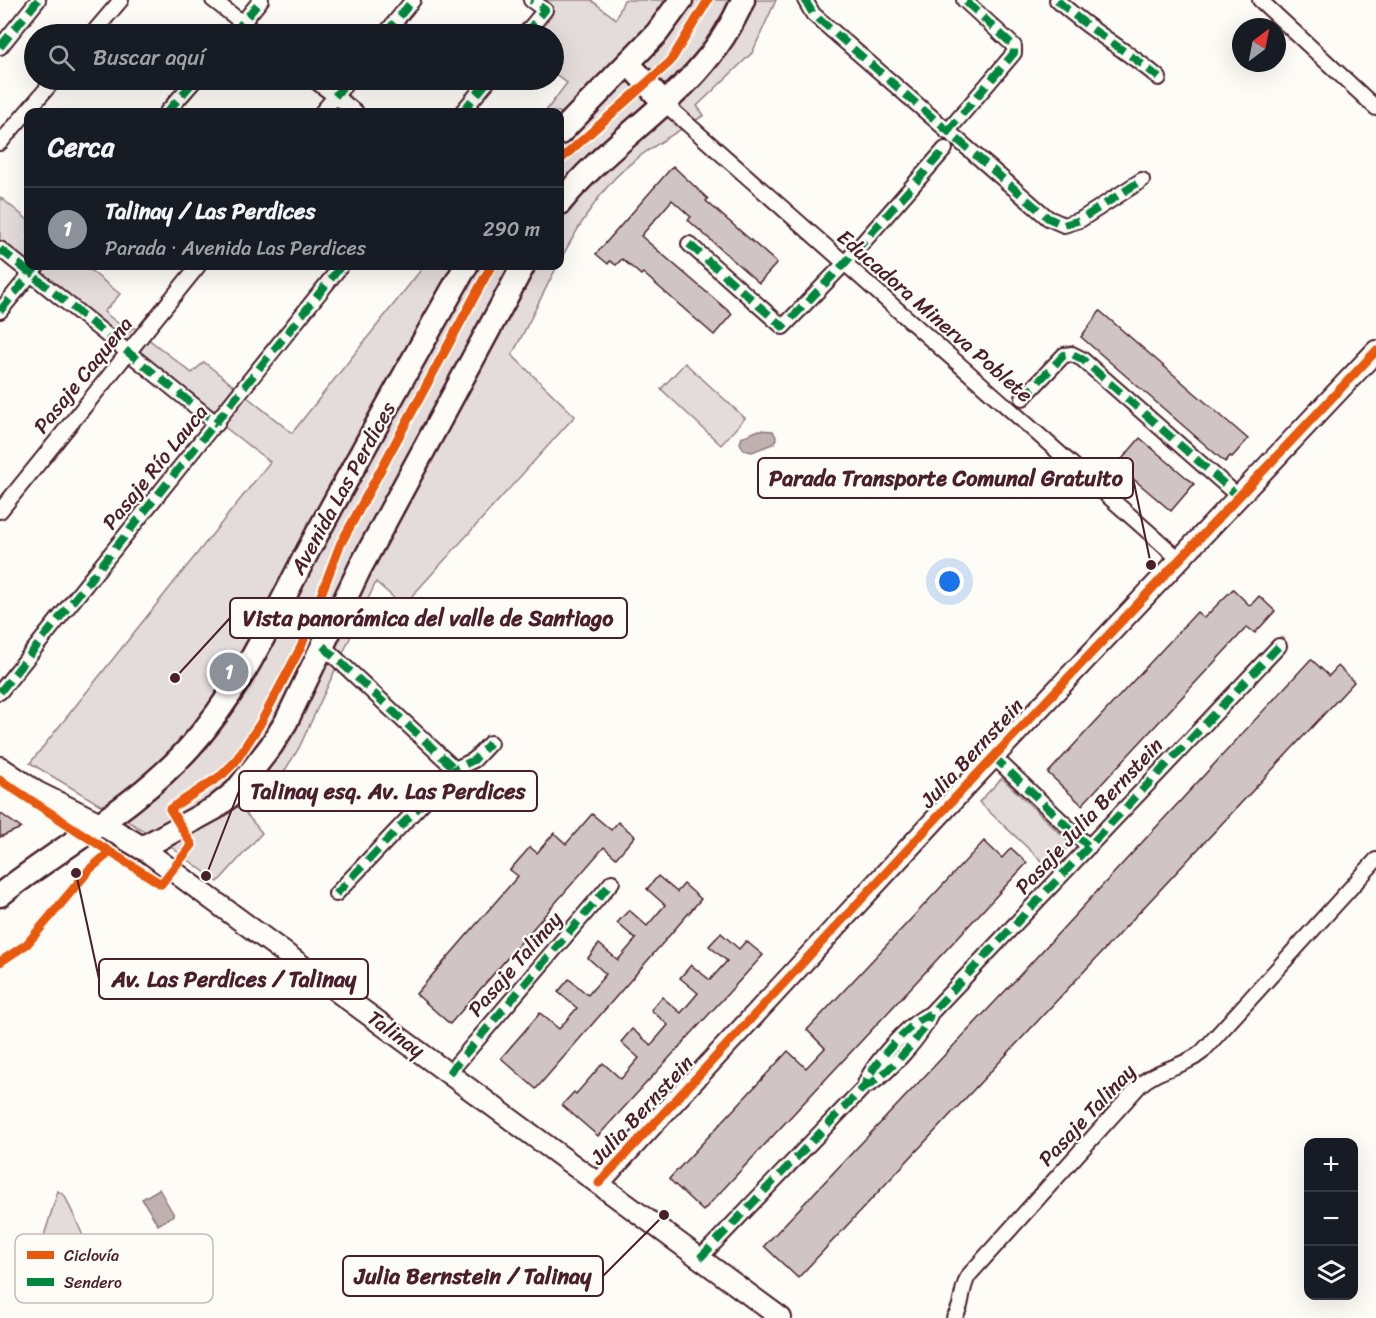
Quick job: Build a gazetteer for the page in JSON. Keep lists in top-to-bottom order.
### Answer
{
  "streets": {
    "main road": ["Avenida Las Perdices", "Talinay"],
    "street": [
      "Educadora Minerva Poblete",
      "Pasaje Caquena",
      "Pasaje Río Lauca",
      "Julia Bernstein",
      "Pasaje Julia Bernstein",
      "Pasaje Talinay"
    ]
  },
  "crossings": [
    ["Educadora Minerva Poblete", "Julia Bernstein"],
    ["Avenida Las Perdices", "Talinay"],
    ["Julia Bernstein", "Talinay"],
    ["Pasaje Julia Bernstein", "Talinay"],
    ["Pasaje Talinay", "Talinay"]
  ],
  "places": [
    "Parada Transporte Comunal Gratuito",
    "Vista panorámica del valle de Santiago",
    "Av. Las Perdices / Talinay",
    "Talinay esq. Av. Las Perdices",
    "Julia Bernstein / Talinay"
  ],
  "legend": ["Ciclovía", "Sendero"],
  "north": "top right",
  "page": {
    "search": "Buscar aquí",
    "heading": "Cerca",
    "list": [
      {
        "mark": "1",
        "name": "Talinay / Las Perdices",
        "note": "Parada · Avenida Las Perdices",
        "value": "290 m"
      }
    ],
    "pins": "1",
    "map_buttons": ["+", "−"]
  }
}
